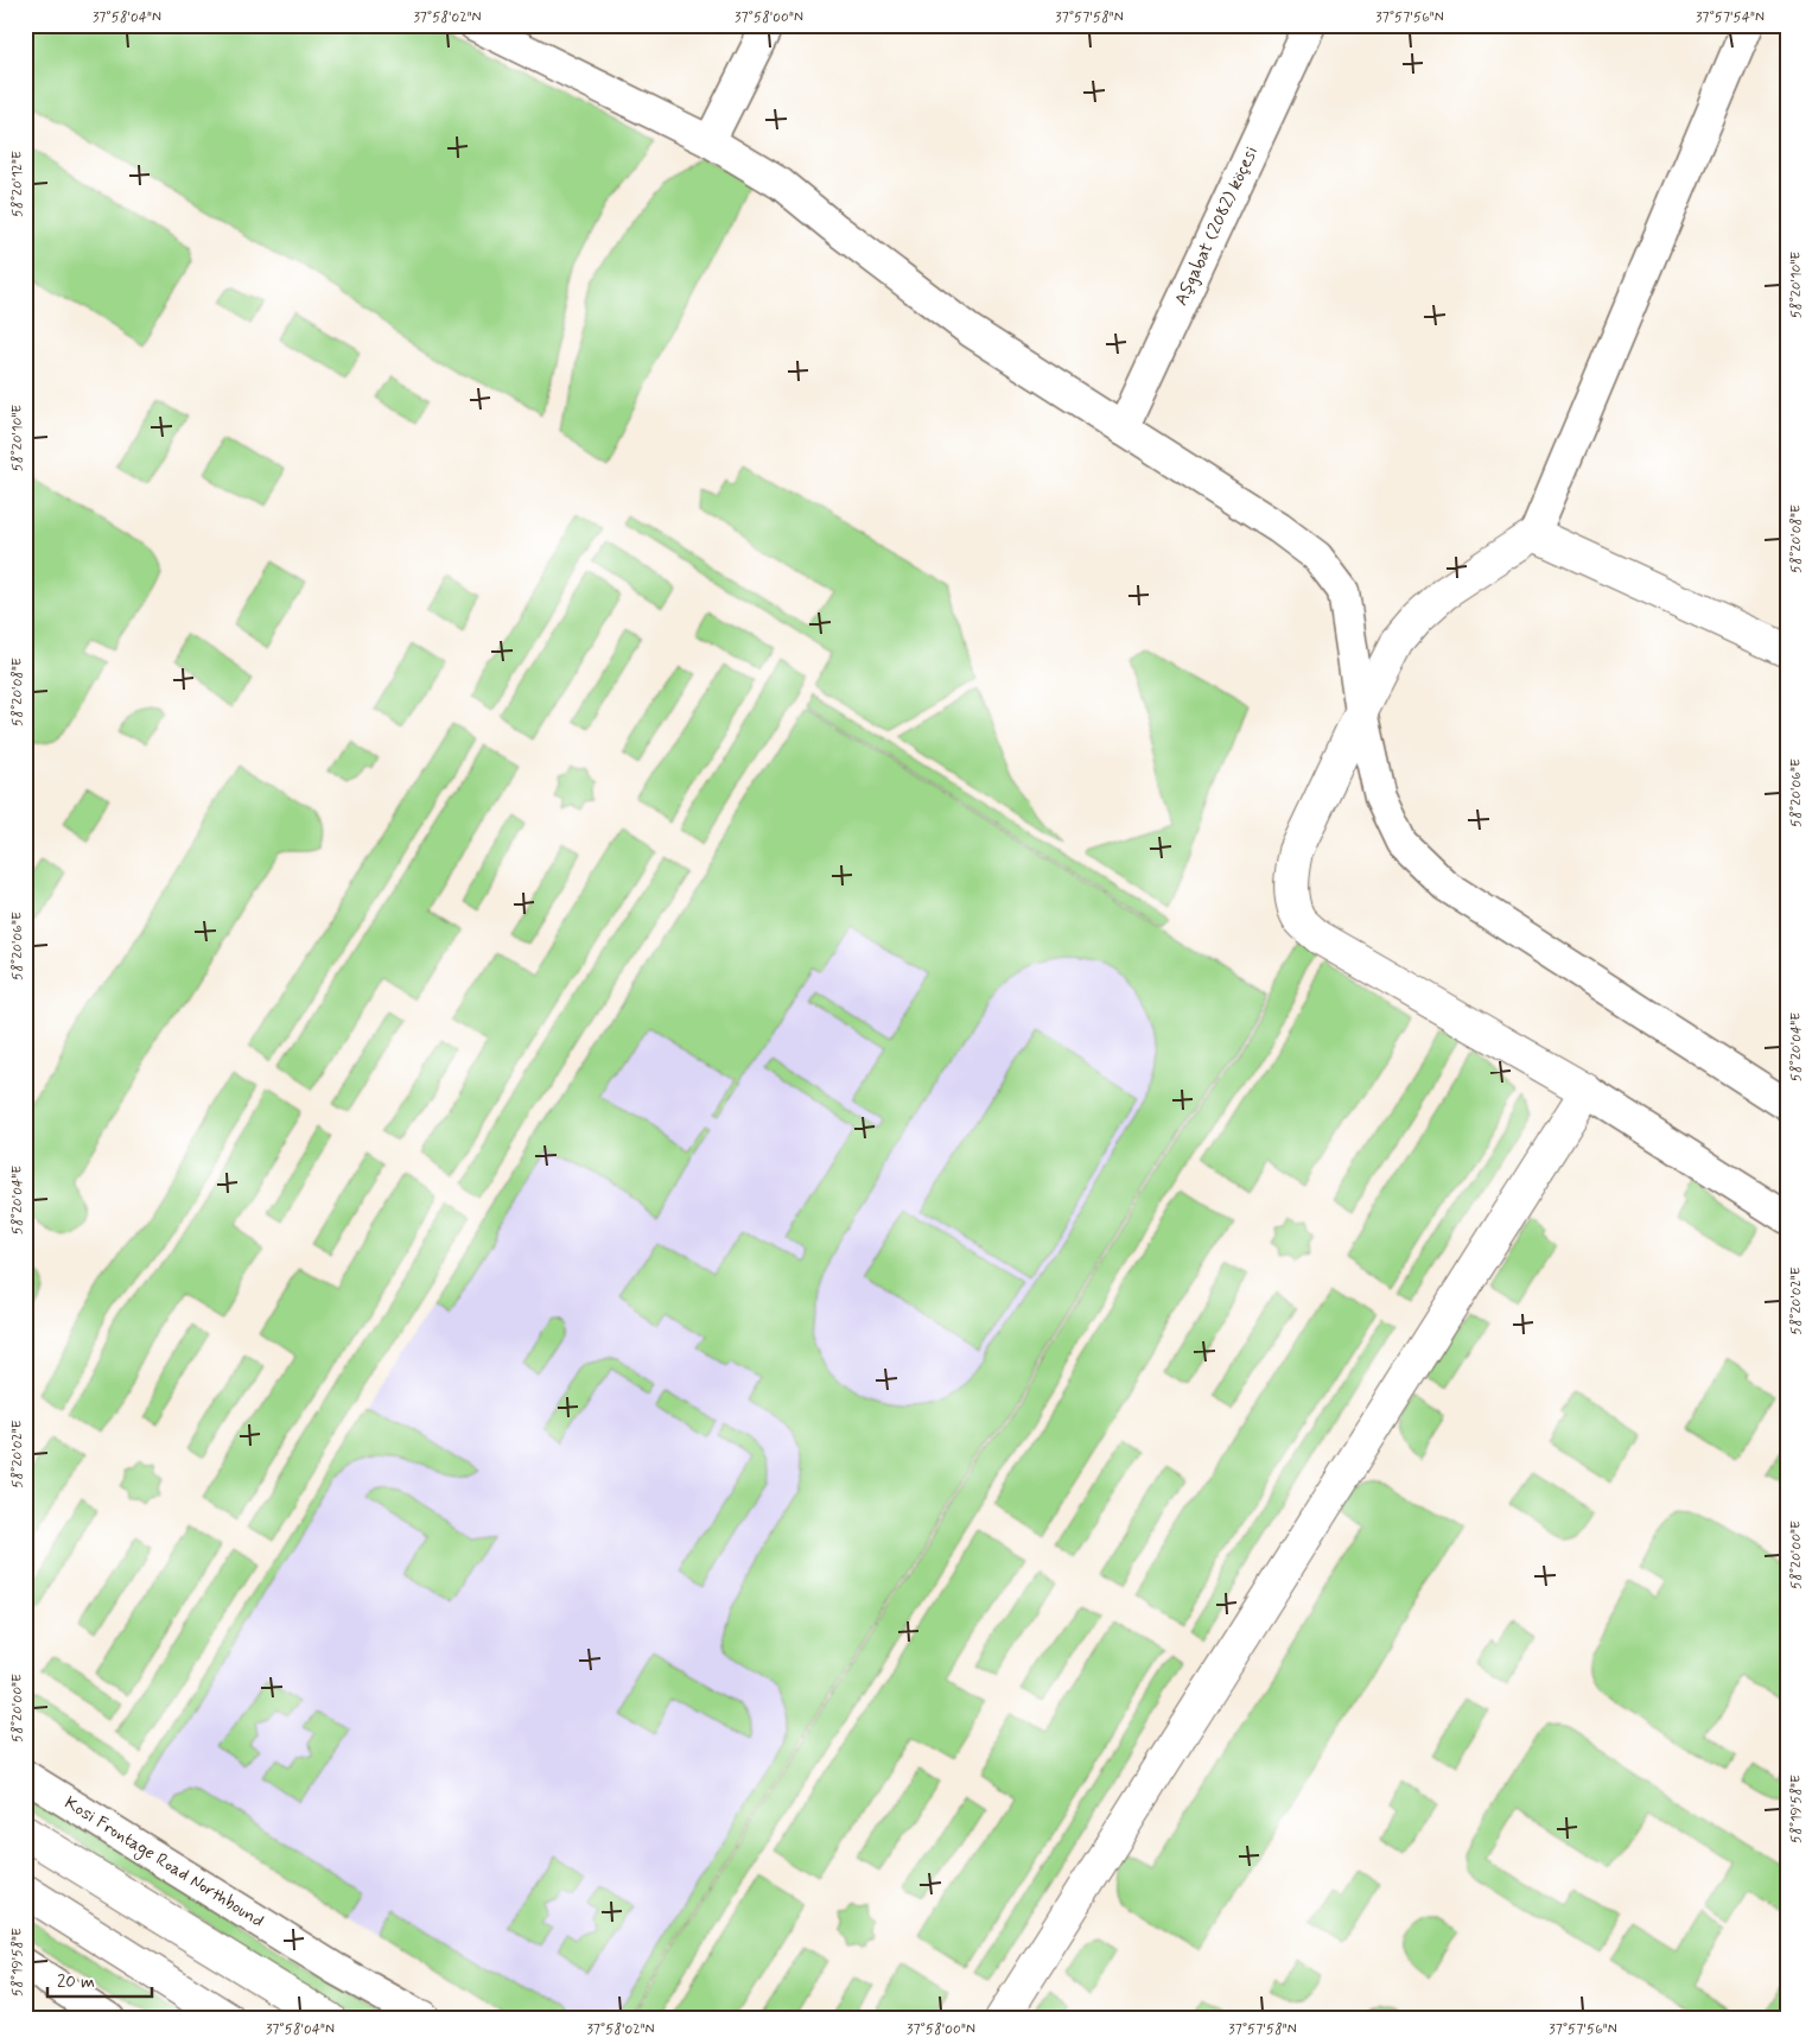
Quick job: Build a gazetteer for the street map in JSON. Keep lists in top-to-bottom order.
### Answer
{
  "streets": {
    "street": ["Aşgabat (2082) köçesi", "Kosi Frontage Road Northbound"]
  },
  "scale_bar": "20 m",
  "coordinates": [
    "37°58'04\"N",
    "37°58'02\"N",
    "37°58'00\"N",
    "37°57'58\"N",
    "37°57'56\"N",
    "37°57'54\"N",
    "58°20'12\"E",
    "58°20'10\"E",
    "58°20'08\"E",
    "58°20'06\"E",
    "58°20'04\"E",
    "58°20'02\"E",
    "58°20'00\"E",
    "58°19'58\"E"
  ]
}
